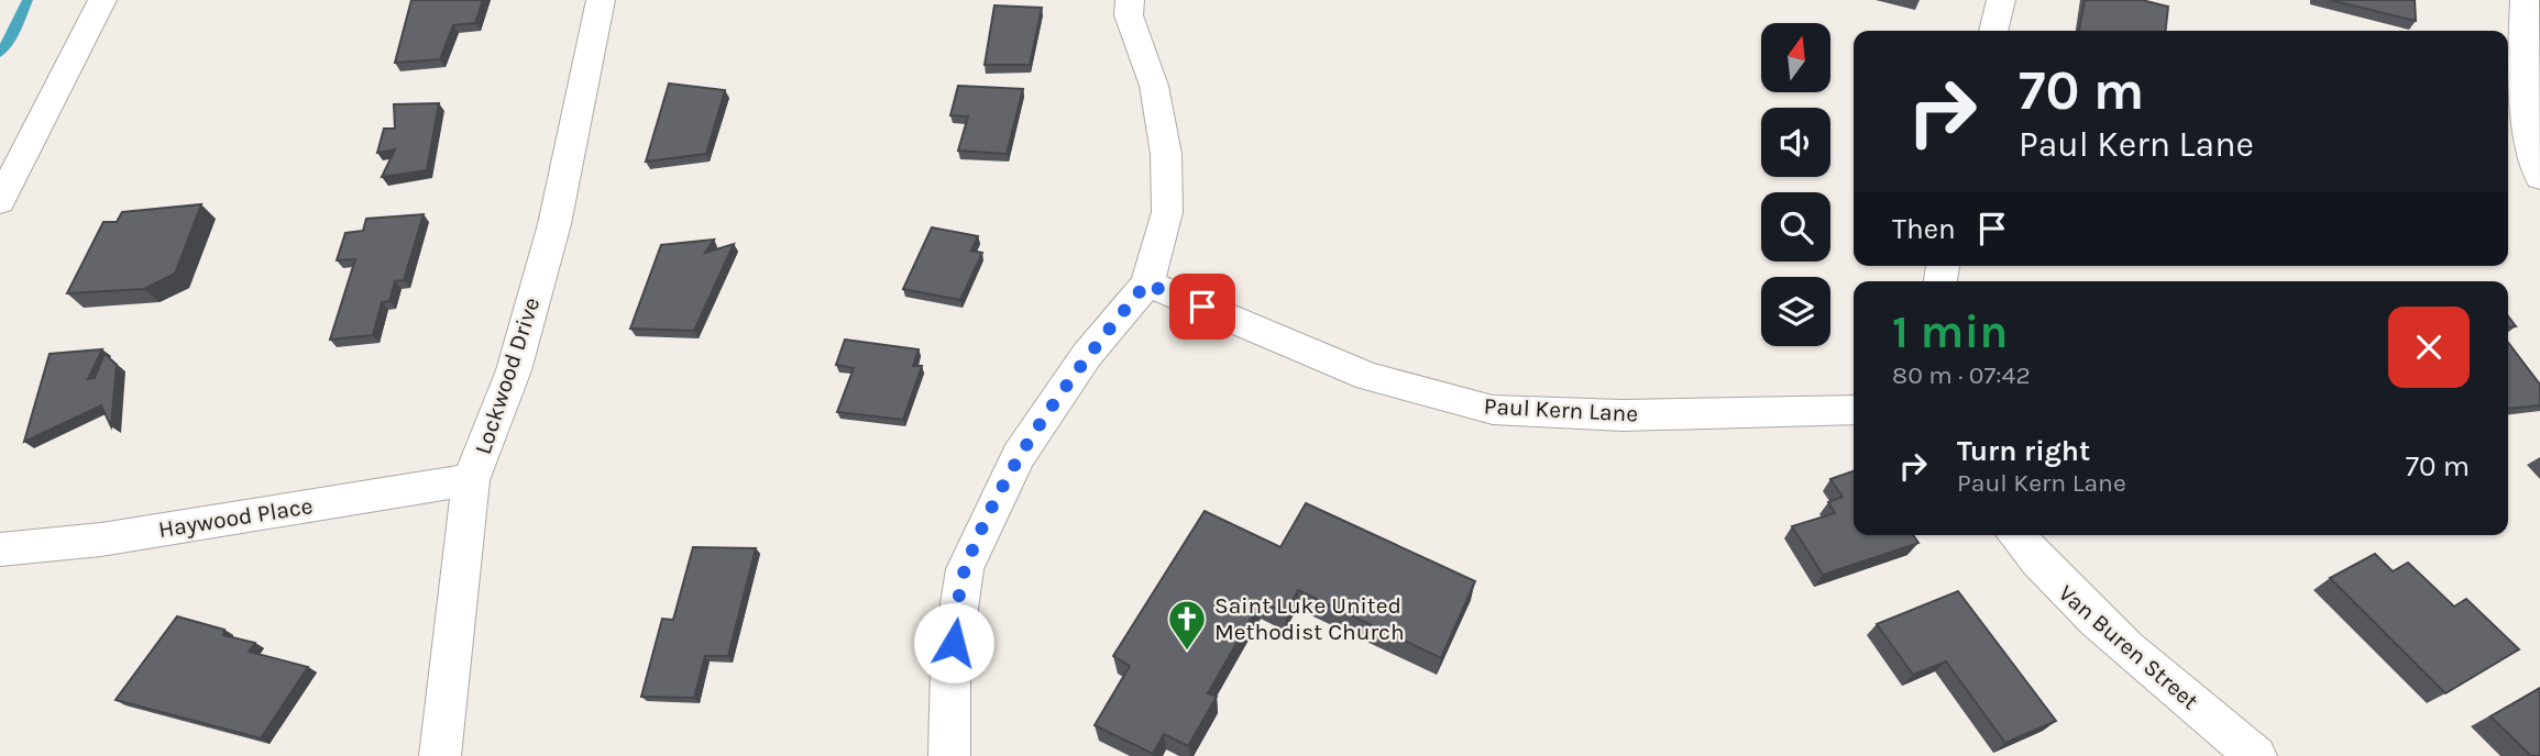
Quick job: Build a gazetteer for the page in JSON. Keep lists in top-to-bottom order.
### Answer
{
  "streets": {
    "street": [
      "Lockwood Drive",
      "Paul Kern Lane",
      "Haywood Place",
      "Van Buren Street"
    ]
  },
  "crossings": [
    ["Lockwood Drive", "Haywood Place"]
  ],
  "places": {
    "church": ["Saint Luke United Methodist Church"]
  },
  "north": "top",
  "page": {
    "turn": ["70 m", "Paul Kern Lane"],
    "then": "Then",
    "heading": ["1 min", "80 m · 07:42"],
    "list": [
      {
        "name": "Turn right",
        "note": "Paul Kern Lane",
        "value": "70 m"
      }
    ]
  }
}
